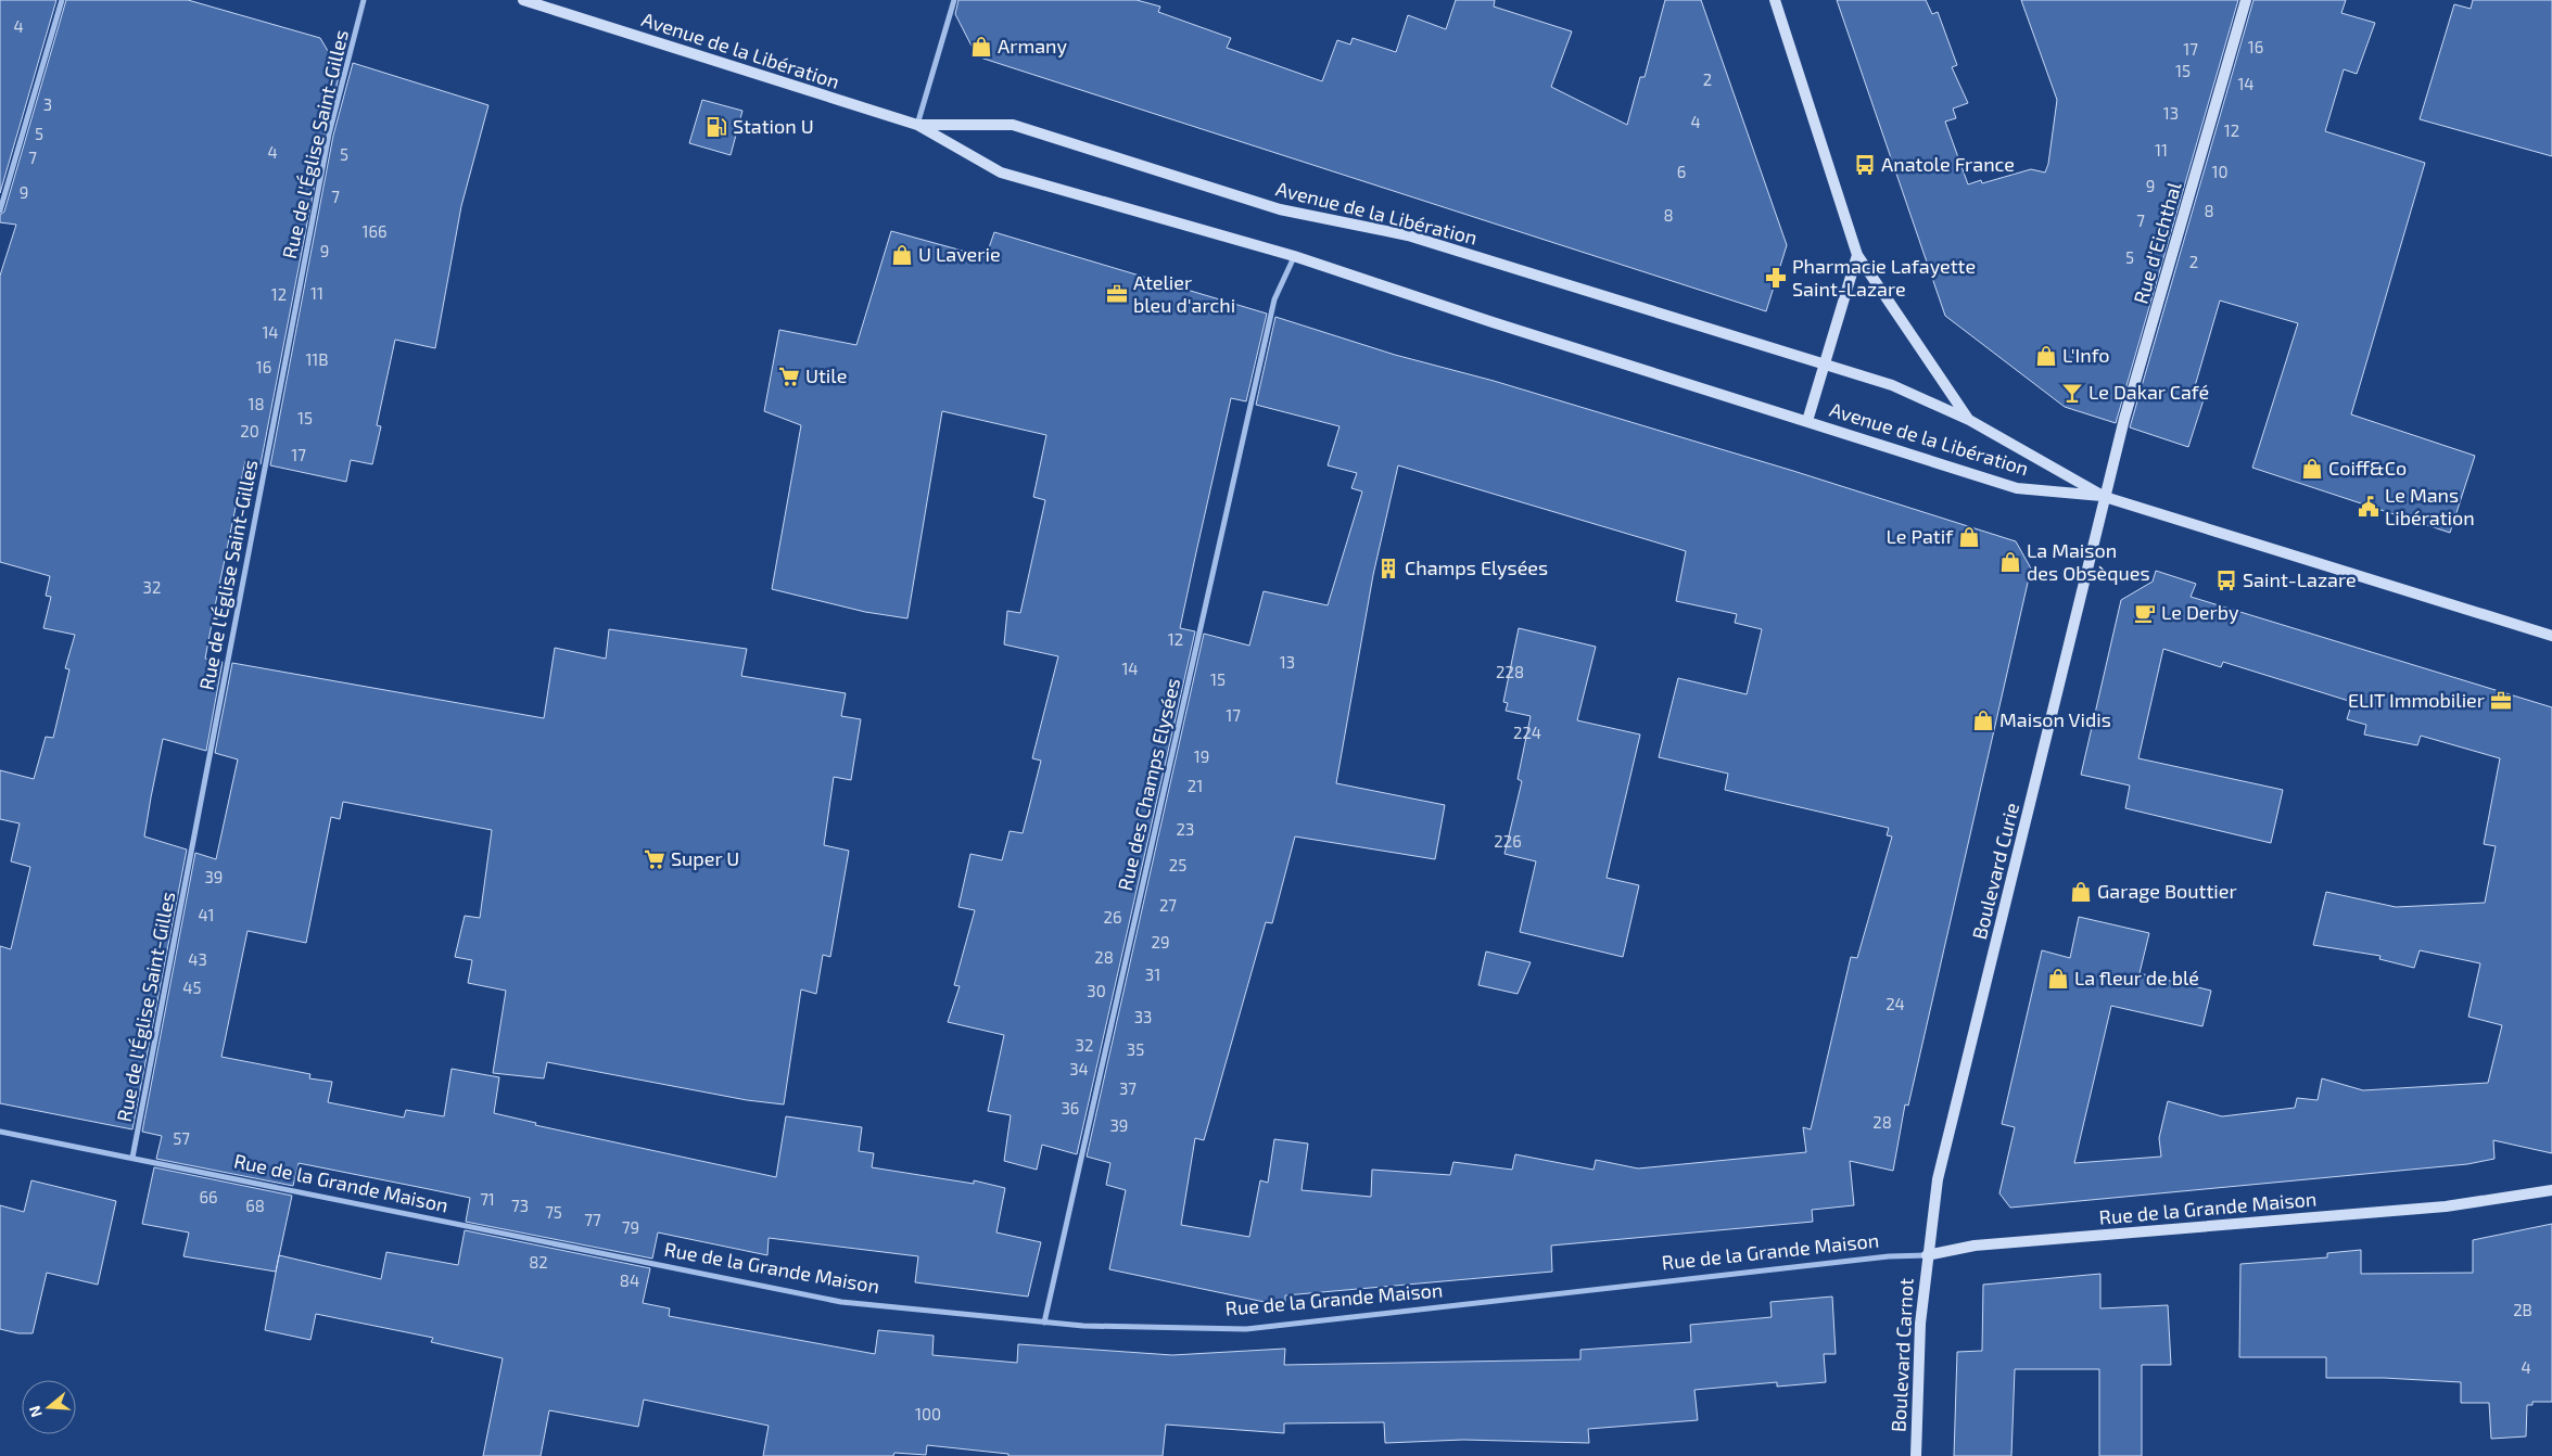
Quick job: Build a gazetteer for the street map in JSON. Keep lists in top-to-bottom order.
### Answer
{
  "streets": {
    "main road": [
      "Avenue de la Libération",
      "Rue d'Eichthal",
      "Boulevard Curie",
      "Rue de la Grande Maison",
      "Boulevard Carnot"
    ],
    "street": ["Rue de l'Église Saint-Gilles", "Rue des Champs Elysées"]
  },
  "crossings": [
    ["Avenue de la Libération", "Rue d'Eichthal"],
    ["Avenue de la Libération", "Rue des Champs Elysées"],
    ["Avenue de la Libération", "Boulevard Curie"],
    ["Rue de l'Église Saint-Gilles", "Rue de la Grande Maison"],
    ["Rue d'Eichthal", "Boulevard Curie"],
    ["Rue des Champs Elysées", "Rue de la Grande Maison"],
    ["Boulevard Curie", "Rue de la Grande Maison"],
    ["Boulevard Curie", "Boulevard Carnot"],
    ["Rue de la Grande Maison", "Boulevard Carnot"]
  ],
  "places": {
    "shop": [
      "Armany",
      "U Laverie",
      "L'Info",
      "Coiff&Co",
      "Le Patif",
      "La Maison des Obsèques",
      "Maison Vidis",
      "Garage Bouttier",
      "La fleur de blé"
    ],
    "fuel station": ["Station U"],
    "bus stop": ["Anatole France", "Saint-Lazare"],
    "pharmacy": ["Pharmacie Lafayette Saint-Lazare"],
    "office": ["Atelier bleu d'archi", "ELIT Immobilier"],
    "supermarket": ["Utile", "Super U"],
    "bar": ["Le Dakar Café"],
    "public building": ["Le Mans Libération"],
    "building": ["Champs Elysées"],
    "cafe": ["Le Derby"]
  },
  "house_numbers": [
    "4",
    "16",
    "17",
    "15",
    "2",
    "14",
    "3",
    "13",
    "4",
    "12",
    "5",
    "11",
    "4",
    "5",
    "7",
    "6",
    "10",
    "9",
    "9",
    "7",
    "8",
    "8",
    "7",
    "166",
    "9",
    "5",
    "2",
    "11",
    "12",
    "14",
    "11B",
    "16",
    "18",
    "15",
    "20",
    "17",
    "32",
    "12",
    "13",
    "14",
    "228",
    "15",
    "17",
    "224",
    "19",
    "21",
    "23",
    "226",
    "25",
    "39",
    "27",
    "41",
    "26",
    "29",
    "28",
    "43",
    "31",
    "45",
    "30",
    "24",
    "33",
    "32",
    "35",
    "34",
    "37",
    "36",
    "28",
    "39",
    "57",
    "66",
    "71",
    "68",
    "73",
    "75",
    "77",
    "79",
    "82",
    "84",
    "2B",
    "4",
    "100"
  ],
  "north": "left"
}
